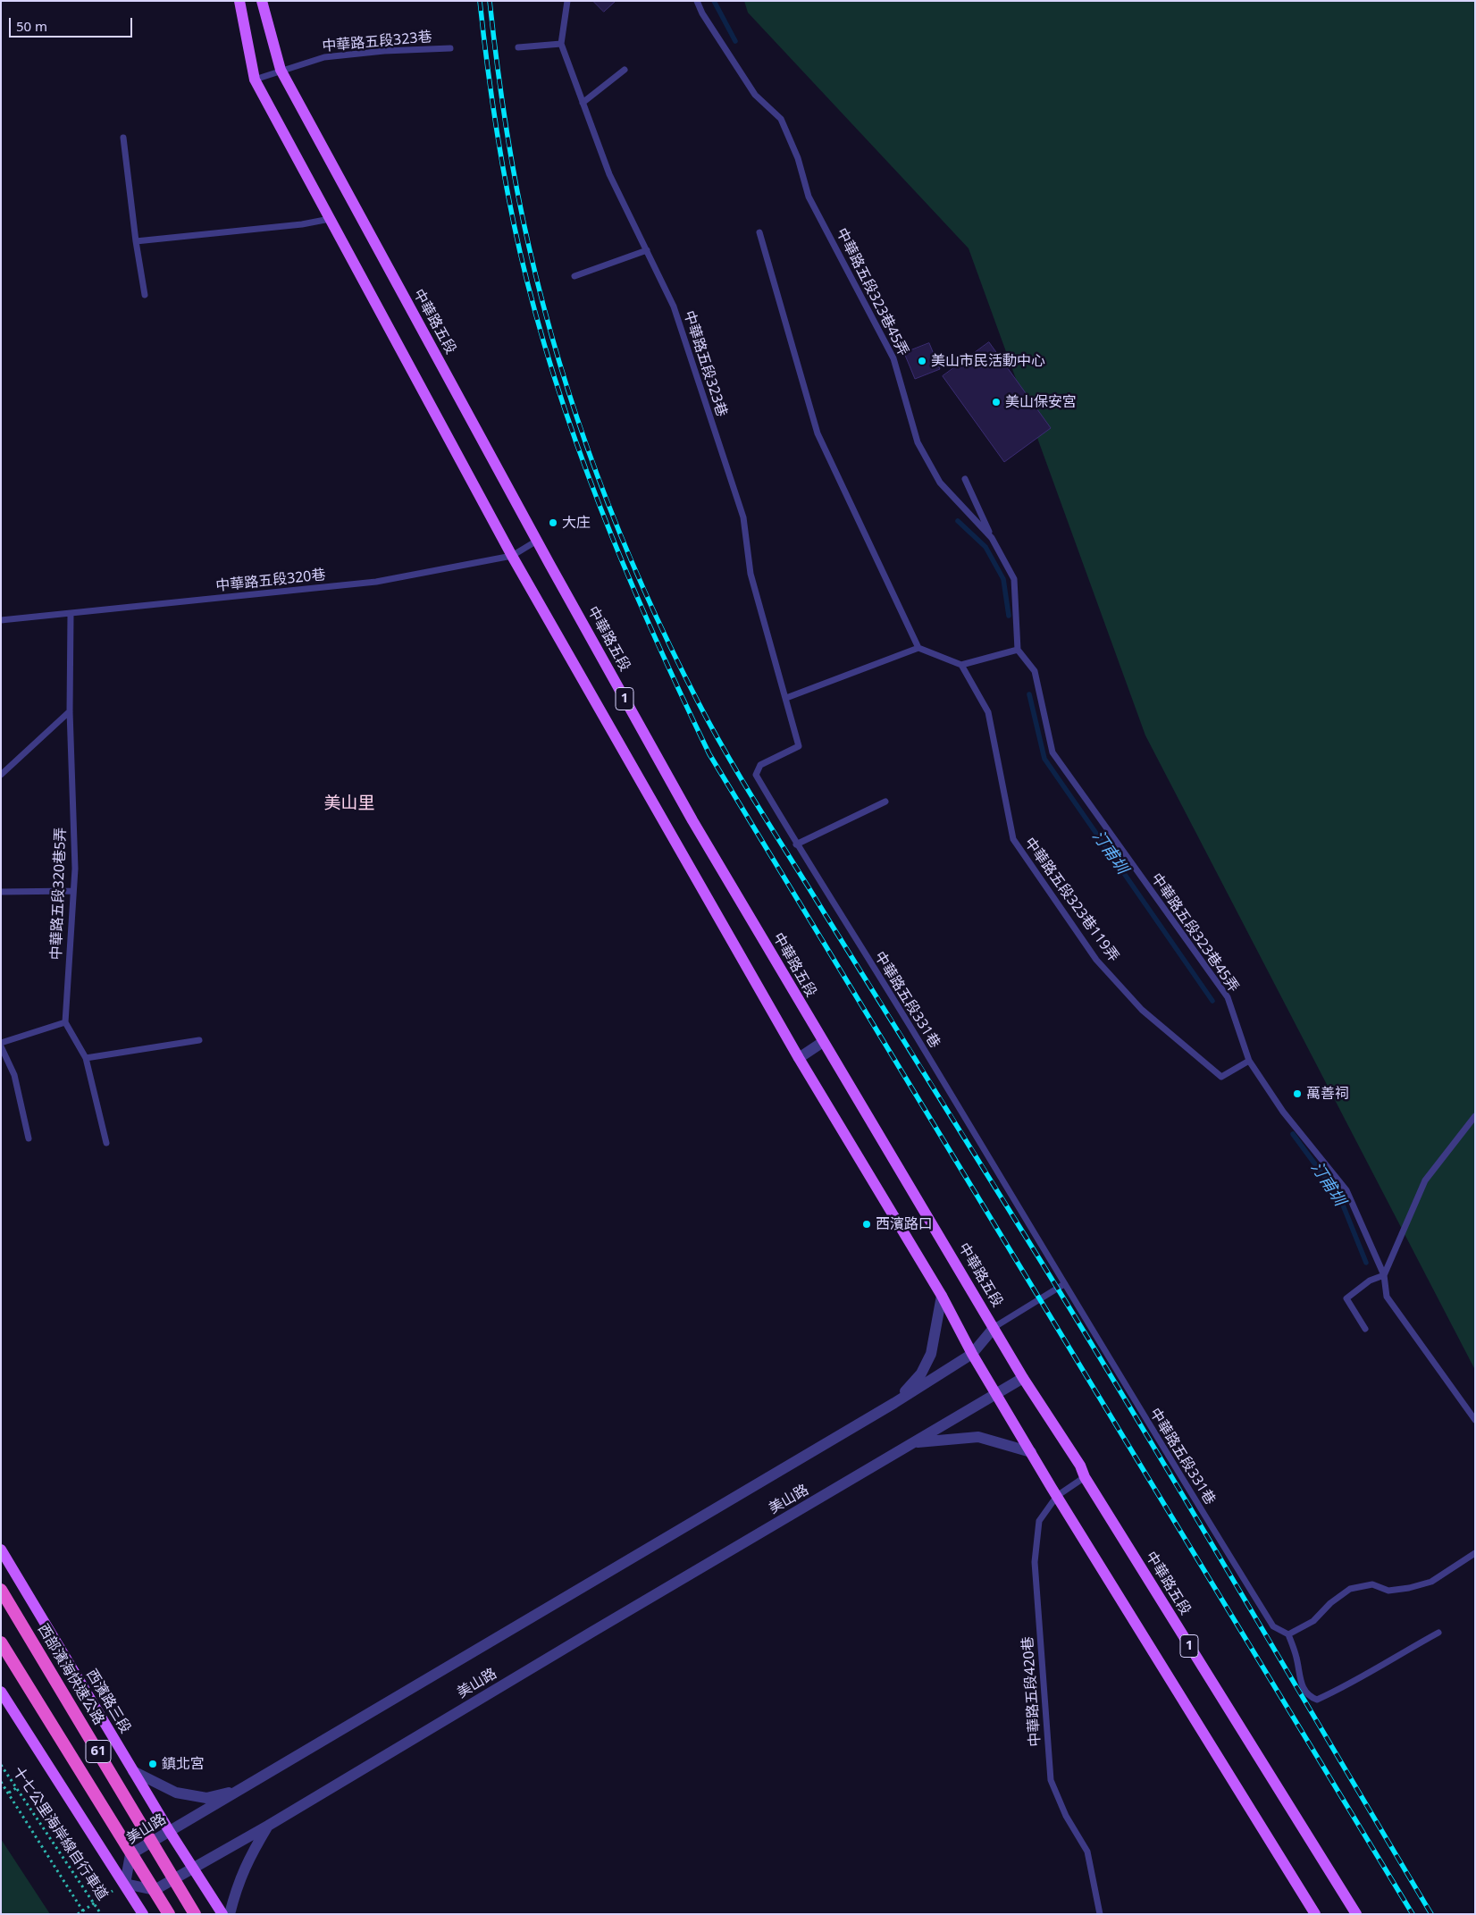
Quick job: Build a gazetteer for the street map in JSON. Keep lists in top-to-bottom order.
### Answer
{
  "streets": {
    "highway": ["西部濱海快速公路", "61"],
    "main road": ["中華路五段", "1", "西濱路三段"],
    "street": ["美山路"],
    "lane": [
      "中華路五段323巷",
      "中華路五段323巷45弄",
      "中華路五段320巷",
      "中華路五段320巷5弄",
      "中華路五段323巷119弄",
      "中華路五段331巷",
      "中華路五段420巷"
    ],
    "path": ["十七公里海岸線自行車道"]
  },
  "crossings": [
    ["中華路五段323巷", "中華路五段"],
    ["中華路五段323巷", "1"],
    ["中華路五段323巷", "中華路五段331巷"],
    ["中華路五段323巷45弄", "中華路五段323巷119弄"],
    ["中華路五段", "中華路五段320巷"],
    ["中華路五段", "美山路"],
    ["中華路五段", "中華路五段420巷"],
    ["中華路五段320巷", "1"],
    ["中華路五段320巷", "中華路五段320巷5弄"],
    ["1", "美山路"],
    ["1", "中華路五段420巷"],
    ["美山路", "西部濱海快速公路"],
    ["美山路", "西濱路三段"],
    ["美山路", "61"],
    ["西濱路三段", "61"]
  ],
  "districts": ["美山里"],
  "water": ["汀甫圳"],
  "places": [
    "美山市民活動中心",
    "美山保安宮",
    "大庄",
    "萬善祠",
    "西濱路口",
    "鎮北宮"
  ],
  "scale_bar": "50 m"
}
